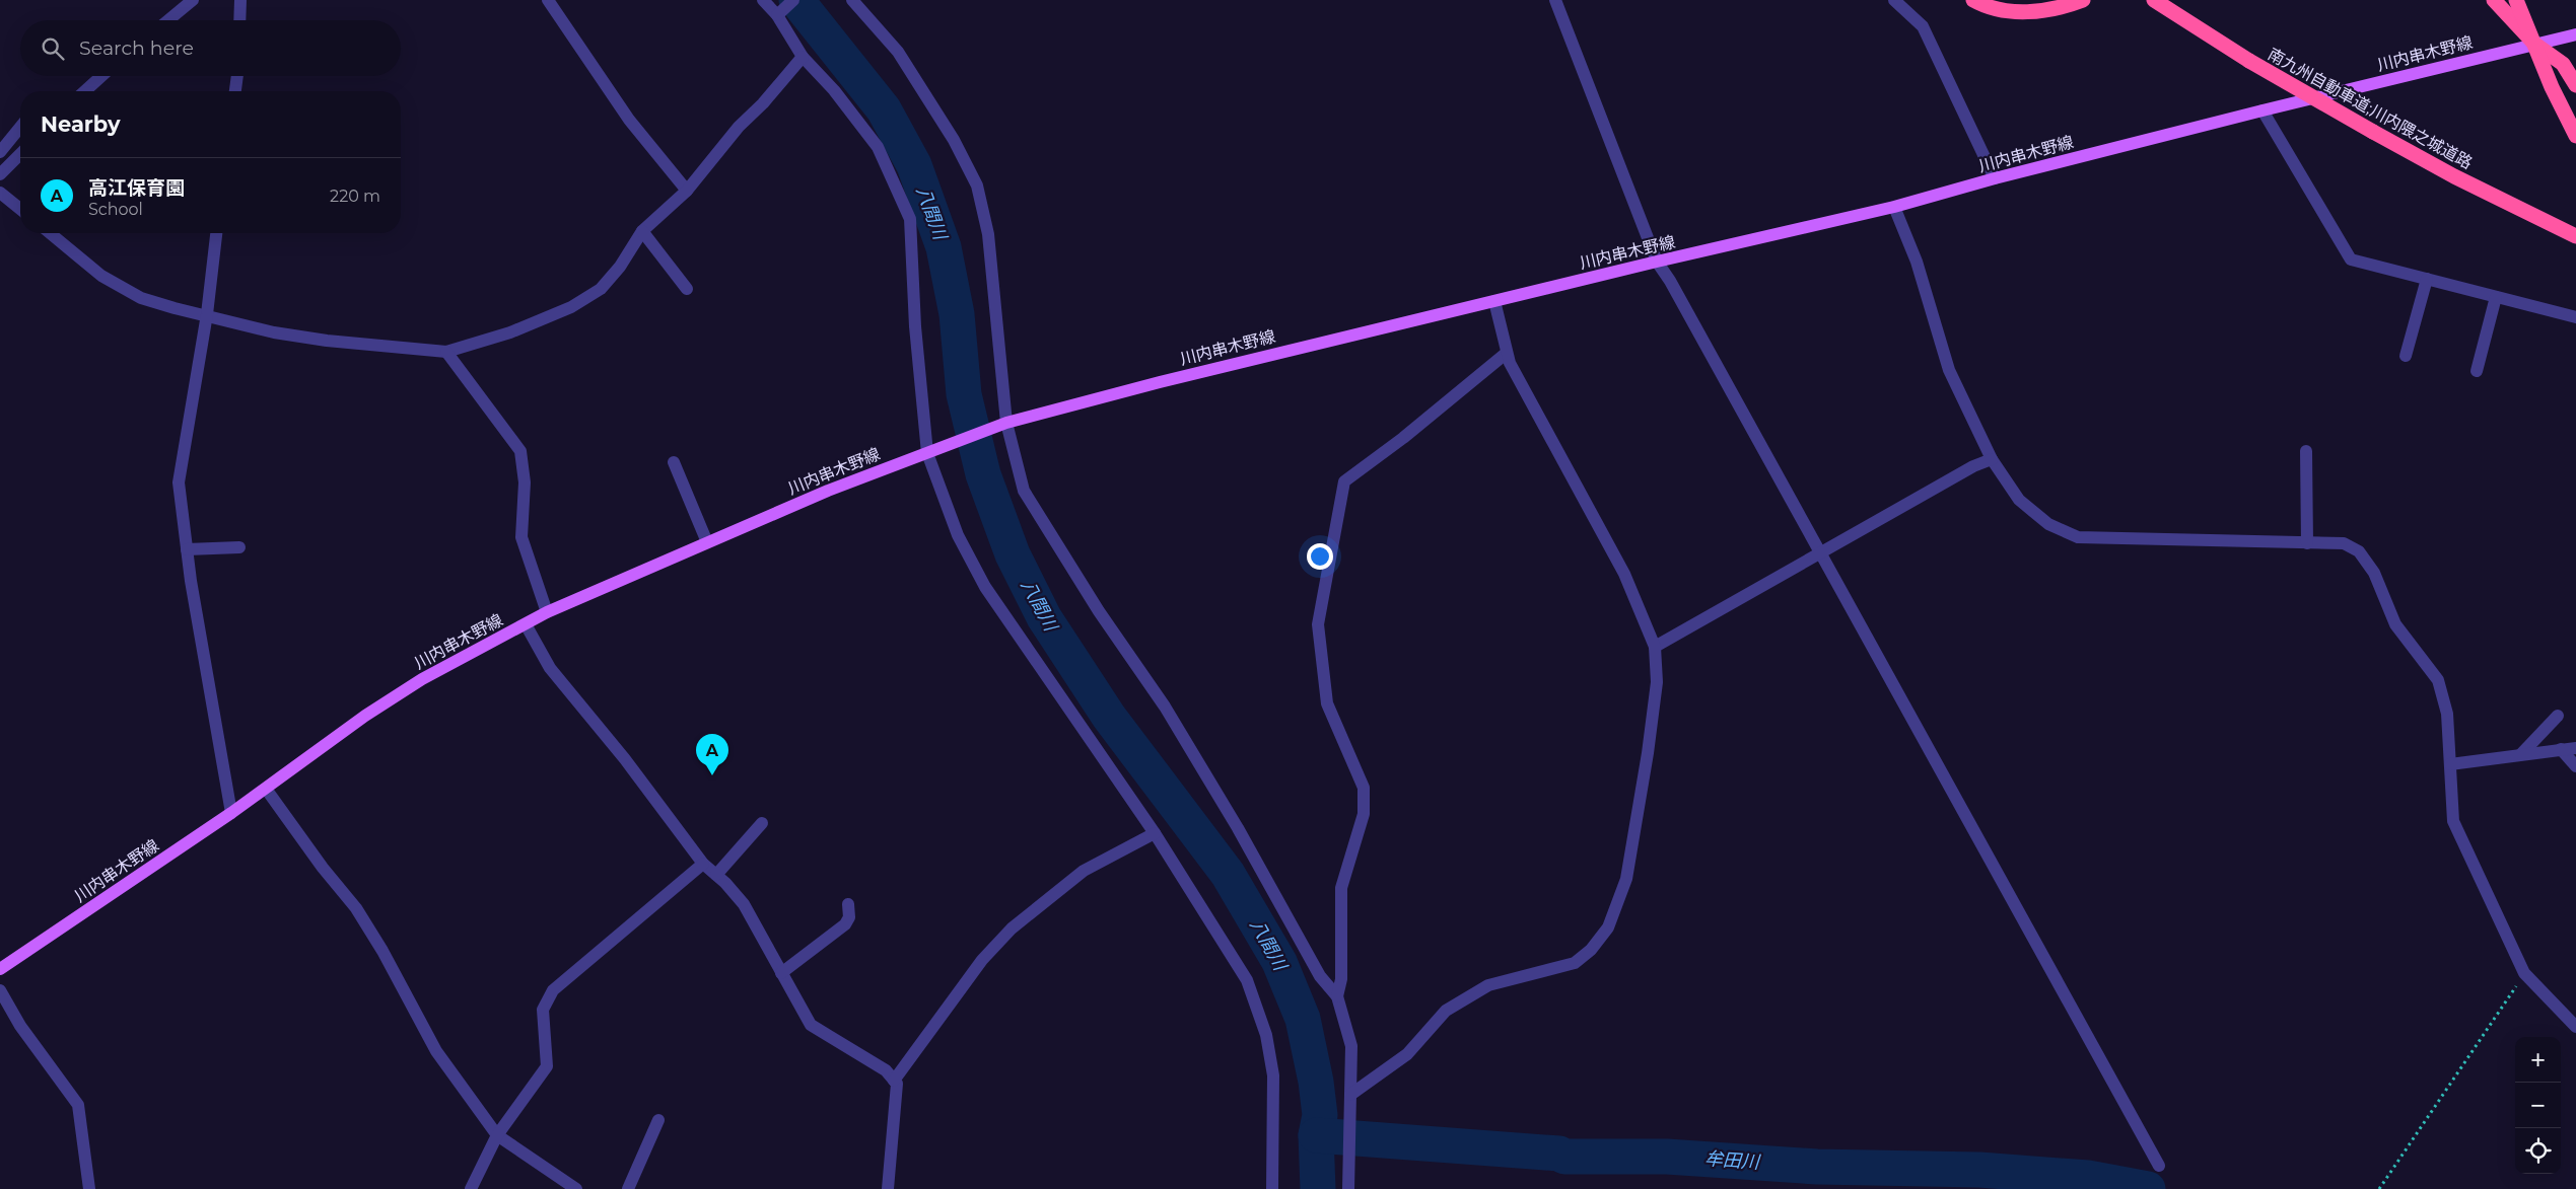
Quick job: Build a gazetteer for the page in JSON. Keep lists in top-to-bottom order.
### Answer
{
  "streets": {
    "highway": ["南九州自動車道;川内隈之城道路"],
    "main road": ["川内串木野線"]
  },
  "water": ["八間川", "牟田川"],
  "page": {
    "search": "Search here",
    "heading": "Nearby",
    "list": [
      {
        "mark": "A",
        "name": "高江保育園",
        "note": "School",
        "value": "220 m"
      }
    ],
    "pins": "A",
    "map_buttons": ["+", "−"]
  }
}
